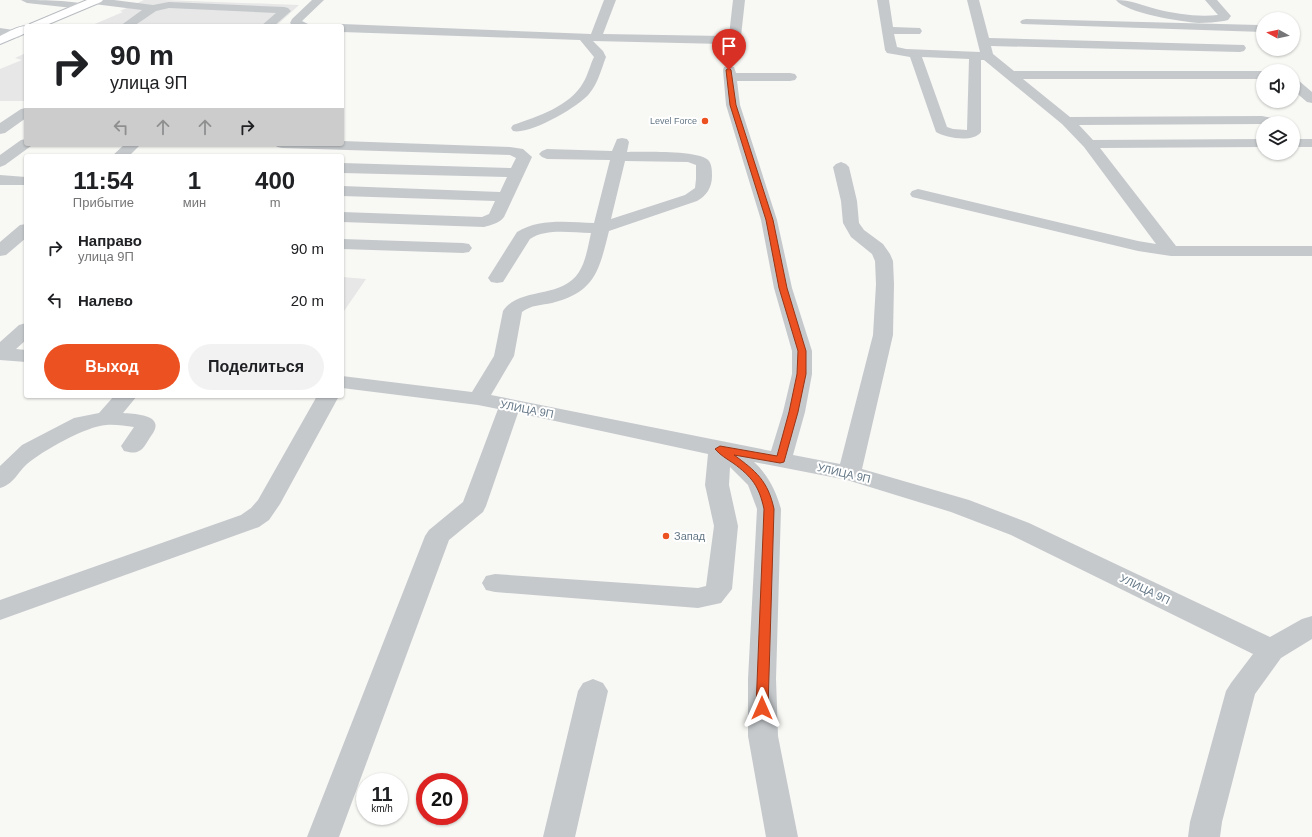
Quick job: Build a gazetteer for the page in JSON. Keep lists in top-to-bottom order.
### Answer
{
  "streets": {
    "street": ["УЛИЦА 9П"]
  },
  "places": ["Level Force", "Запад"],
  "north": "left",
  "page": {
    "turn": ["90 m", "улица 9П"],
    "eta": [
      "11:54",
      "Прибытие",
      "1",
      "мин",
      "400",
      "m"
    ],
    "list": [
      {
        "name": "Направо",
        "note": "улица 9П",
        "value": "90 m"
      },
      {
        "name": "Налево",
        "value": "20 m"
      }
    ],
    "buttons": ["Выход", "Поделиться"],
    "speed": "11 km/h",
    "limit": "20"
  }
}
